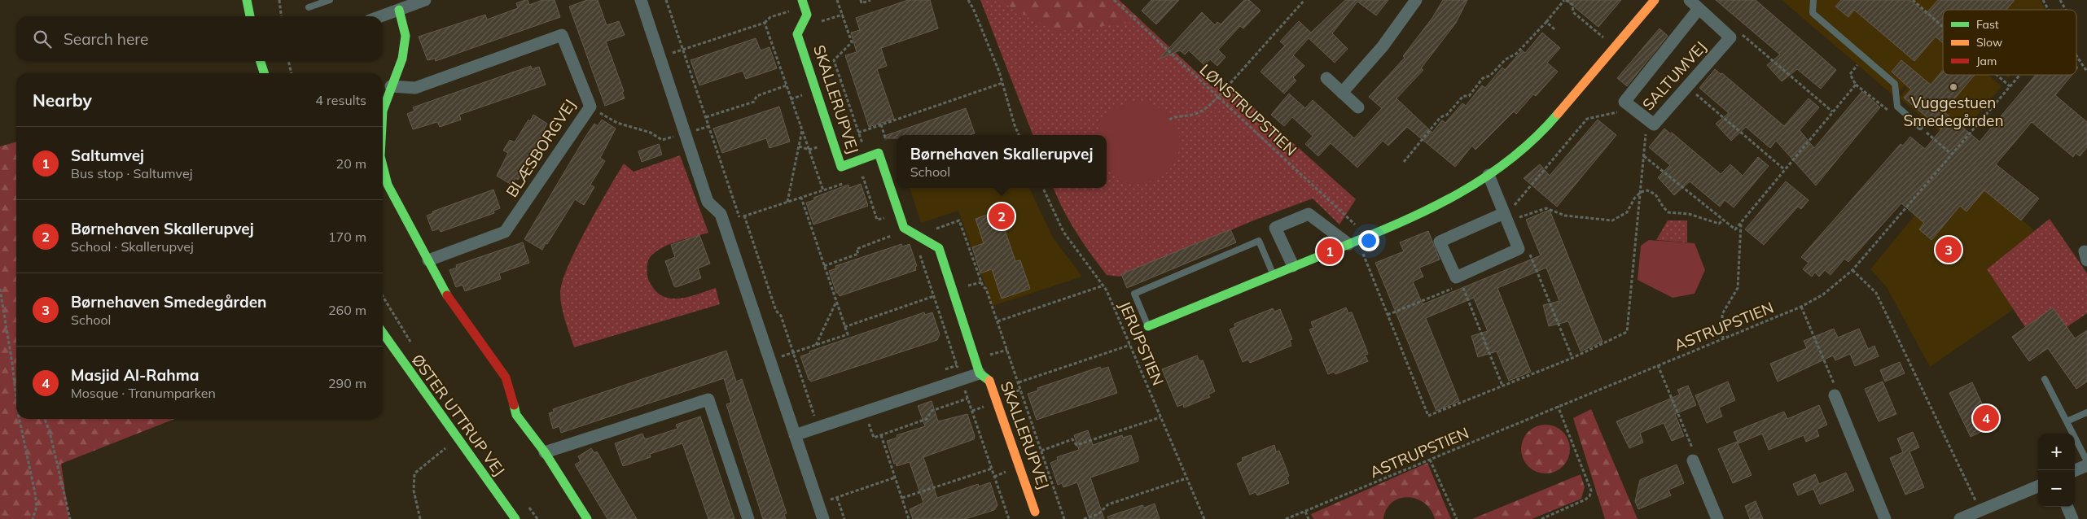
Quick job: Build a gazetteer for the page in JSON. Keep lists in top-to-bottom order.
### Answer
{
  "streets": {
    "street": [
      "SALTUMVEJ",
      "SKALLERUPVEJ",
      "BLÆSBORGVEJ",
      "ØSTER UTTRUP VEJ"
    ],
    "path": ["LØNSTRUPSTIEN", "ASTRUPSTIEN", "JERUPSTIEN"]
  },
  "places": ["Vuggestuen Smedegården"],
  "legend": ["Fast", "Slow", "Jam"],
  "page": {
    "search": "Search here",
    "heading": ["Nearby", "4 results"],
    "list": [
      {
        "mark": "1",
        "name": "Saltumvej",
        "note": "Bus stop · Saltumvej",
        "value": "20 m"
      },
      {
        "mark": "2",
        "name": "Børnehaven Skallerupvej",
        "note": "School · Skallerupvej",
        "value": "170 m"
      },
      {
        "mark": "3",
        "name": "Børnehaven Smedegården",
        "note": "School",
        "value": "260 m"
      },
      {
        "mark": "4",
        "name": "Masjid Al-Rahma",
        "note": "Mosque · Tranumparken",
        "value": "290 m"
      }
    ],
    "popup": ["Børnehaven Skallerupvej", "School"],
    "pins": [
      "2",
      "3",
      "1",
      "4"
    ],
    "map_buttons": ["+", "−"]
  }
}
